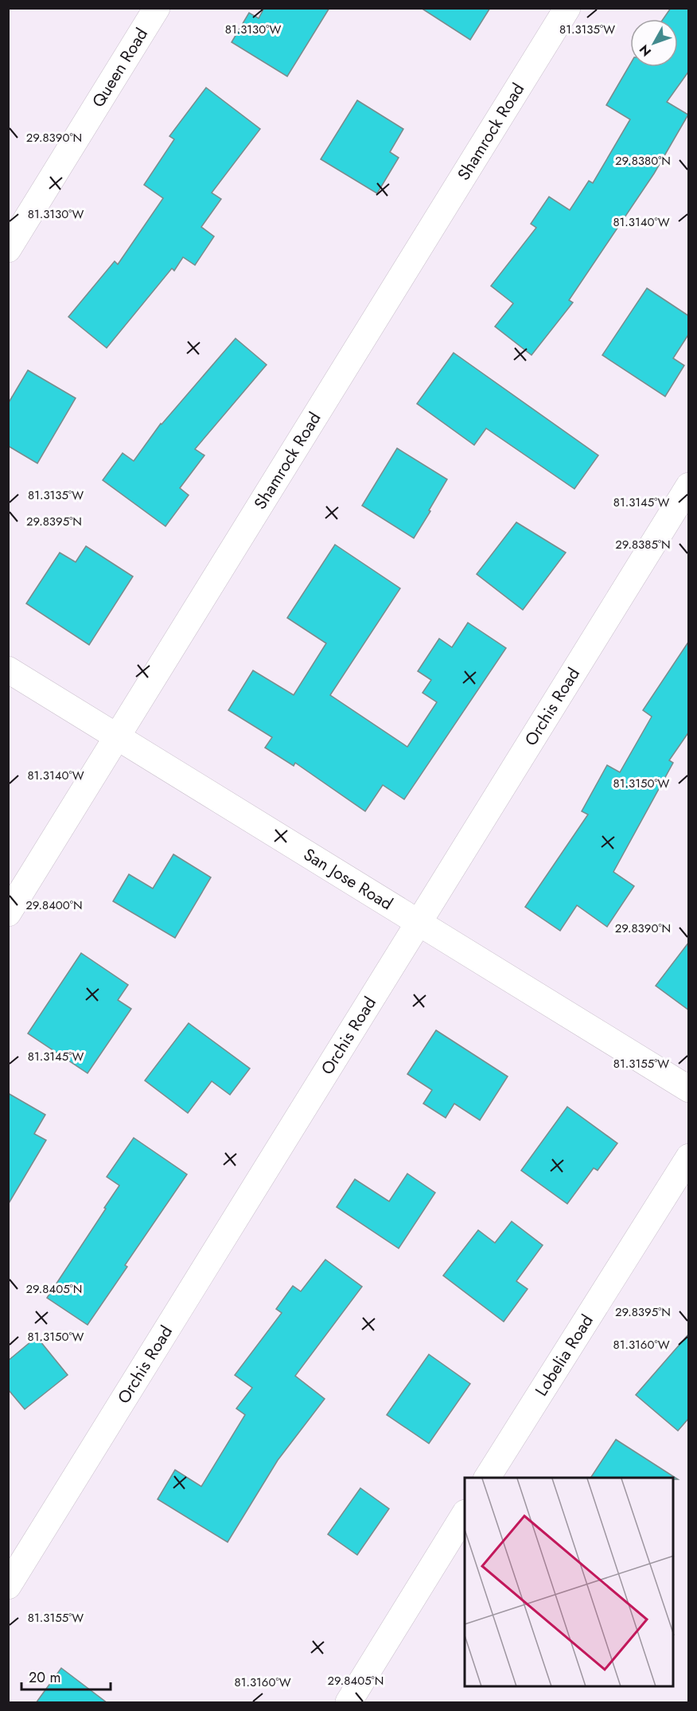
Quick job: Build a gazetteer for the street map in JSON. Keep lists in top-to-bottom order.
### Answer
{
  "streets": {
    "street": [
      "Queen Road",
      "Shamrock Road",
      "Orchis Road",
      "San Jose Road",
      "Lobelia Road"
    ]
  },
  "crossings": [
    ["Shamrock Road", "San Jose Road"],
    ["Orchis Road", "San Jose Road"]
  ],
  "scale_bar": "20 m",
  "north": "bottom left",
  "coordinates": [
    "81.3130°W",
    "81.3135°W",
    "29.8390°N",
    "29.8380°N",
    "81.3140°W",
    "81.3145°W",
    "29.8395°N",
    "29.8385°N",
    "81.3150°W",
    "29.8400°N",
    "81.3155°W",
    "29.8405°N",
    "81.3160°W"
  ]
}
